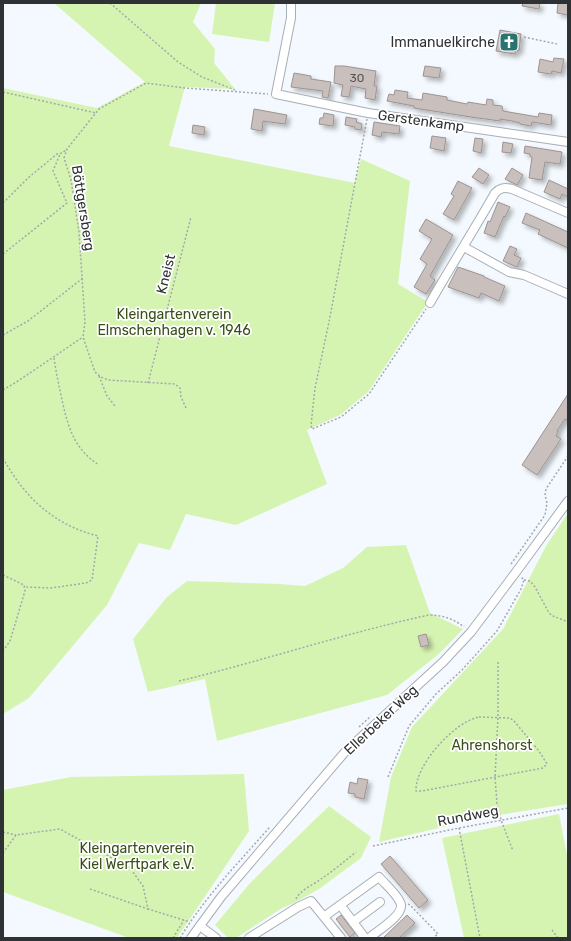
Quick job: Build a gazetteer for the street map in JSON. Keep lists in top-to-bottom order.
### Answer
{
  "streets": {
    "street": ["Gerstenkamp", "Ellerbeker Weg"],
    "path": ["Böttgersberg", "Kneist", "Rundweg"]
  },
  "crossings": [
    ["Gerstenkamp", "Böttgersberg"]
  ],
  "parks": ["Kleingartenverein Elmschenhagen v. 1946", "Ahrenshorst", "Kleingartenverein Kiel Werftpark e.V."],
  "places": {
    "church": ["Immanuelkirche"]
  },
  "house_numbers": ["30"]
}
